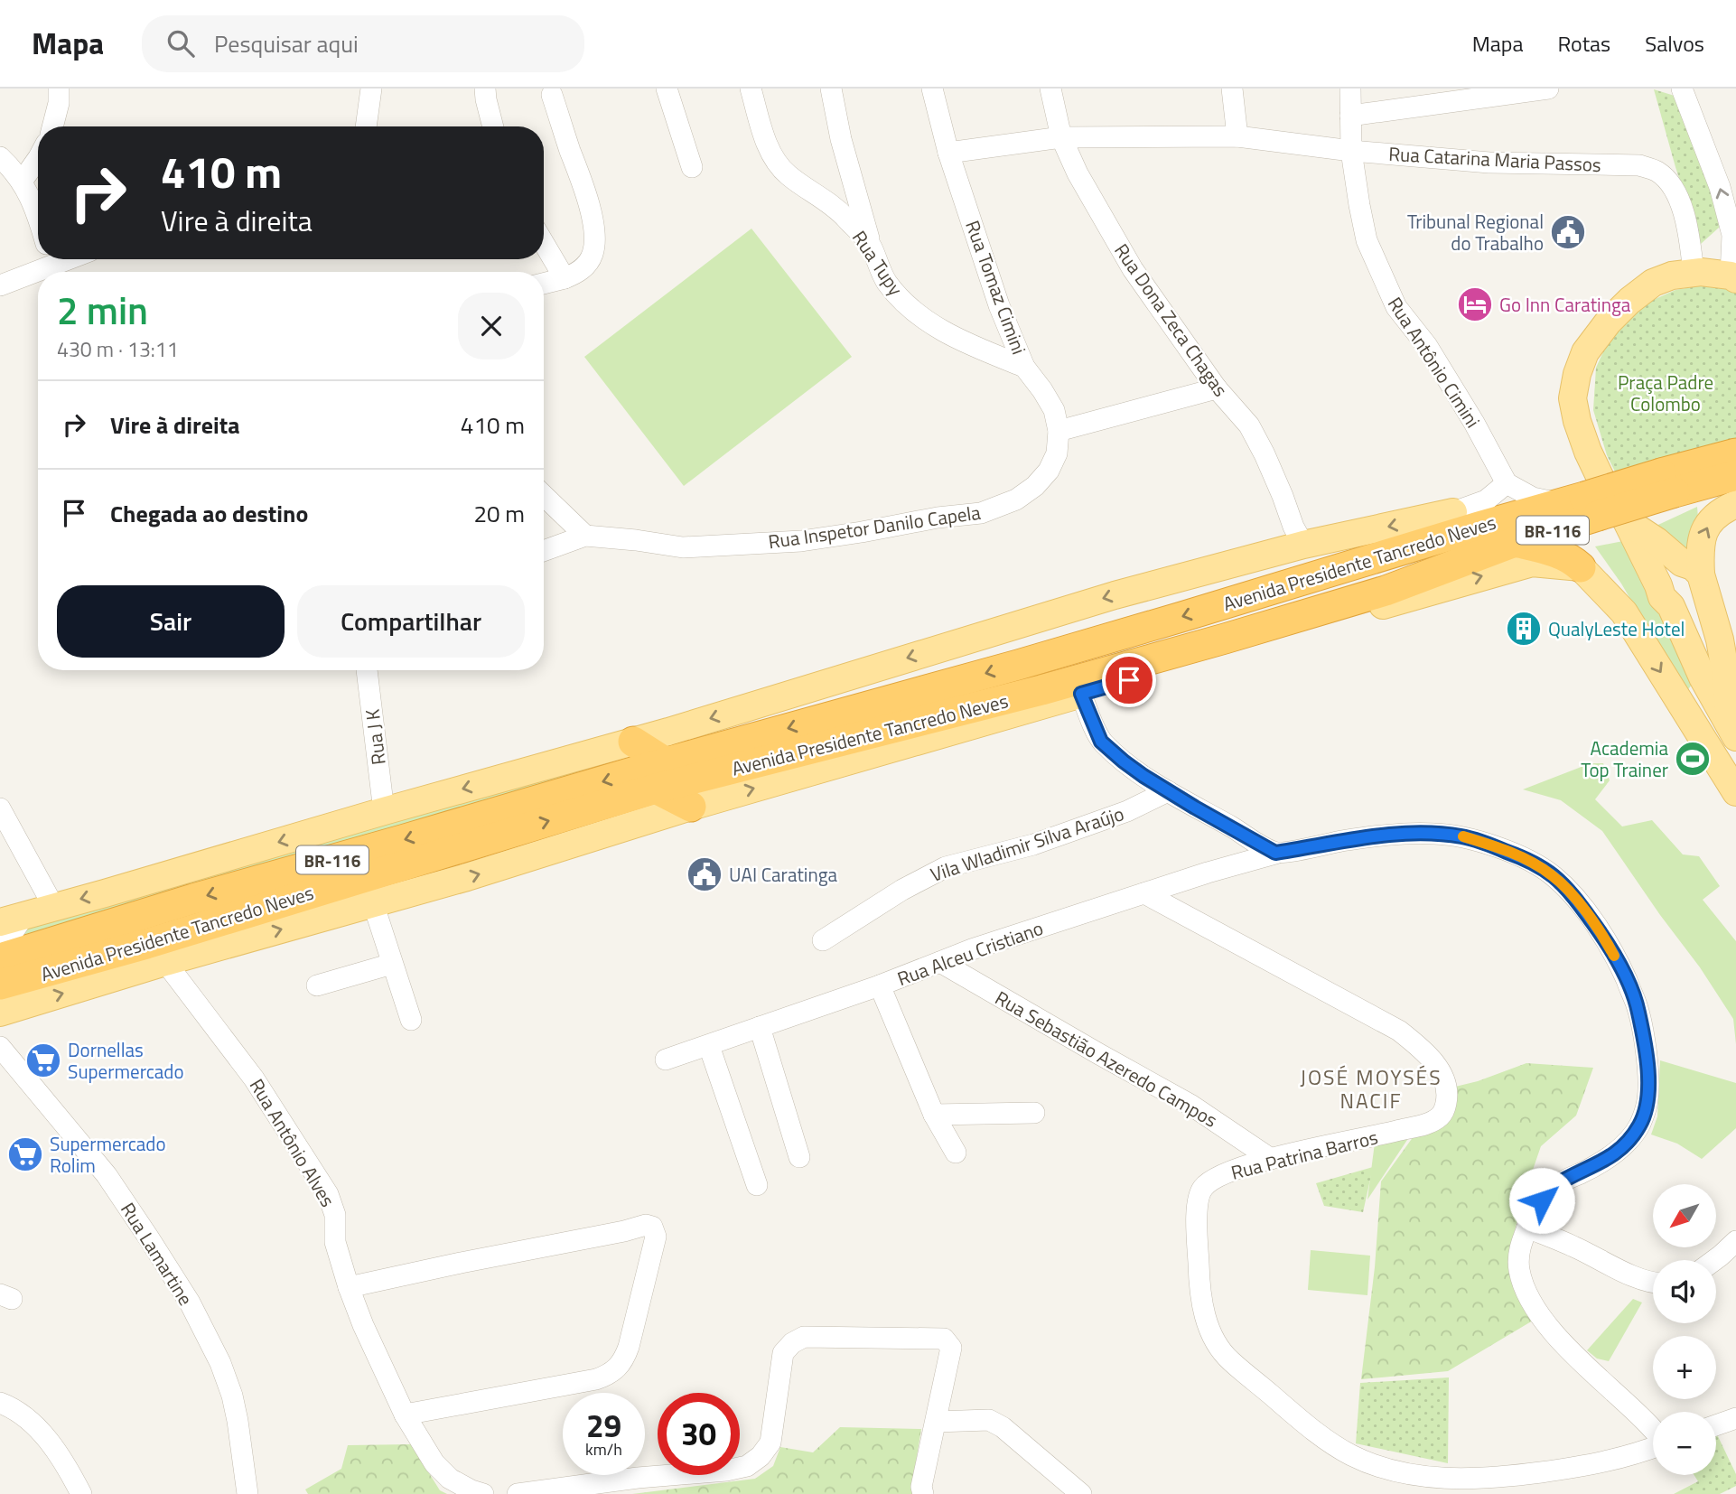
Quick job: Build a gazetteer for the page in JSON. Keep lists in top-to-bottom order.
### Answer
{
  "streets": {
    "highway": ["BR-116", "Avenida Presidente Tancredo Neves"],
    "street": [
      "Rua Catarina Maria Passos",
      "Rua Tupy",
      "Rua Tomaz Cimini",
      "Rua Dona Zeca Chagas",
      "Rua Antônio Cimini",
      "Rua Inspetor Danilo Capela",
      "Rua J K",
      "Vila Wladimir Silva Araújo",
      "Rua Alceu Cristiano",
      "Rua Sebastião Azeredo Campos",
      "Rua Antônio Alves",
      "Rua Patrina Barros",
      "Rua Lamartine"
    ]
  },
  "crossings": [
    ["Rua Catarina Maria Passos", "Rua Tomaz Cimini"],
    ["Rua Catarina Maria Passos", "Rua Dona Zeca Chagas"],
    ["Rua Catarina Maria Passos", "Rua Antônio Cimini"],
    ["Rua Tupy", "Rua Tomaz Cimini"],
    ["Rua Tomaz Cimini", "Rua Inspetor Danilo Capela"],
    ["Rua Dona Zeca Chagas", "Avenida Presidente Tancredo Neves"],
    ["Avenida Presidente Tancredo Neves", "Rua J K"],
    ["Avenida Presidente Tancredo Neves", "Rua Antônio Alves"],
    ["Rua Alceu Cristiano", "Rua Sebastião Azeredo Campos"],
    ["Rua Alceu Cristiano", "Rua Patrina Barros"],
    ["Rua Sebastião Azeredo Campos", "Rua Patrina Barros"]
  ],
  "districts": ["JOSÉ MOYSÉS NACIF"],
  "parks": ["Praça Padre Colombo"],
  "places": {
    "public building": ["Tribunal Regional do Trabalho", "UAI Caratinga"],
    "hotel": ["Go Inn Caratinga"],
    "building": ["QualyLeste Hotel"],
    "sports": ["Academia Top Trainer"],
    "supermarket": ["Dornellas Supermercado", "Supermercado Rolim"]
  },
  "north": "bottom left",
  "page": {
    "header": "Mapa",
    "search": "Pesquisar aqui",
    "nav": ["Mapa", "Rotas", "Salvos"],
    "turn": ["410 m", "Vire à direita"],
    "heading": ["2 min", "430 m · 13:11"],
    "list": [
      {
        "name": "Vire à direita",
        "value": "410 m"
      },
      {
        "name": "Chegada ao destino",
        "value": "20 m"
      }
    ],
    "buttons": ["Sair", "Compartilhar"],
    "map_buttons": ["+", "−"],
    "speed": "29 km/h",
    "limit": "30"
  }
}
